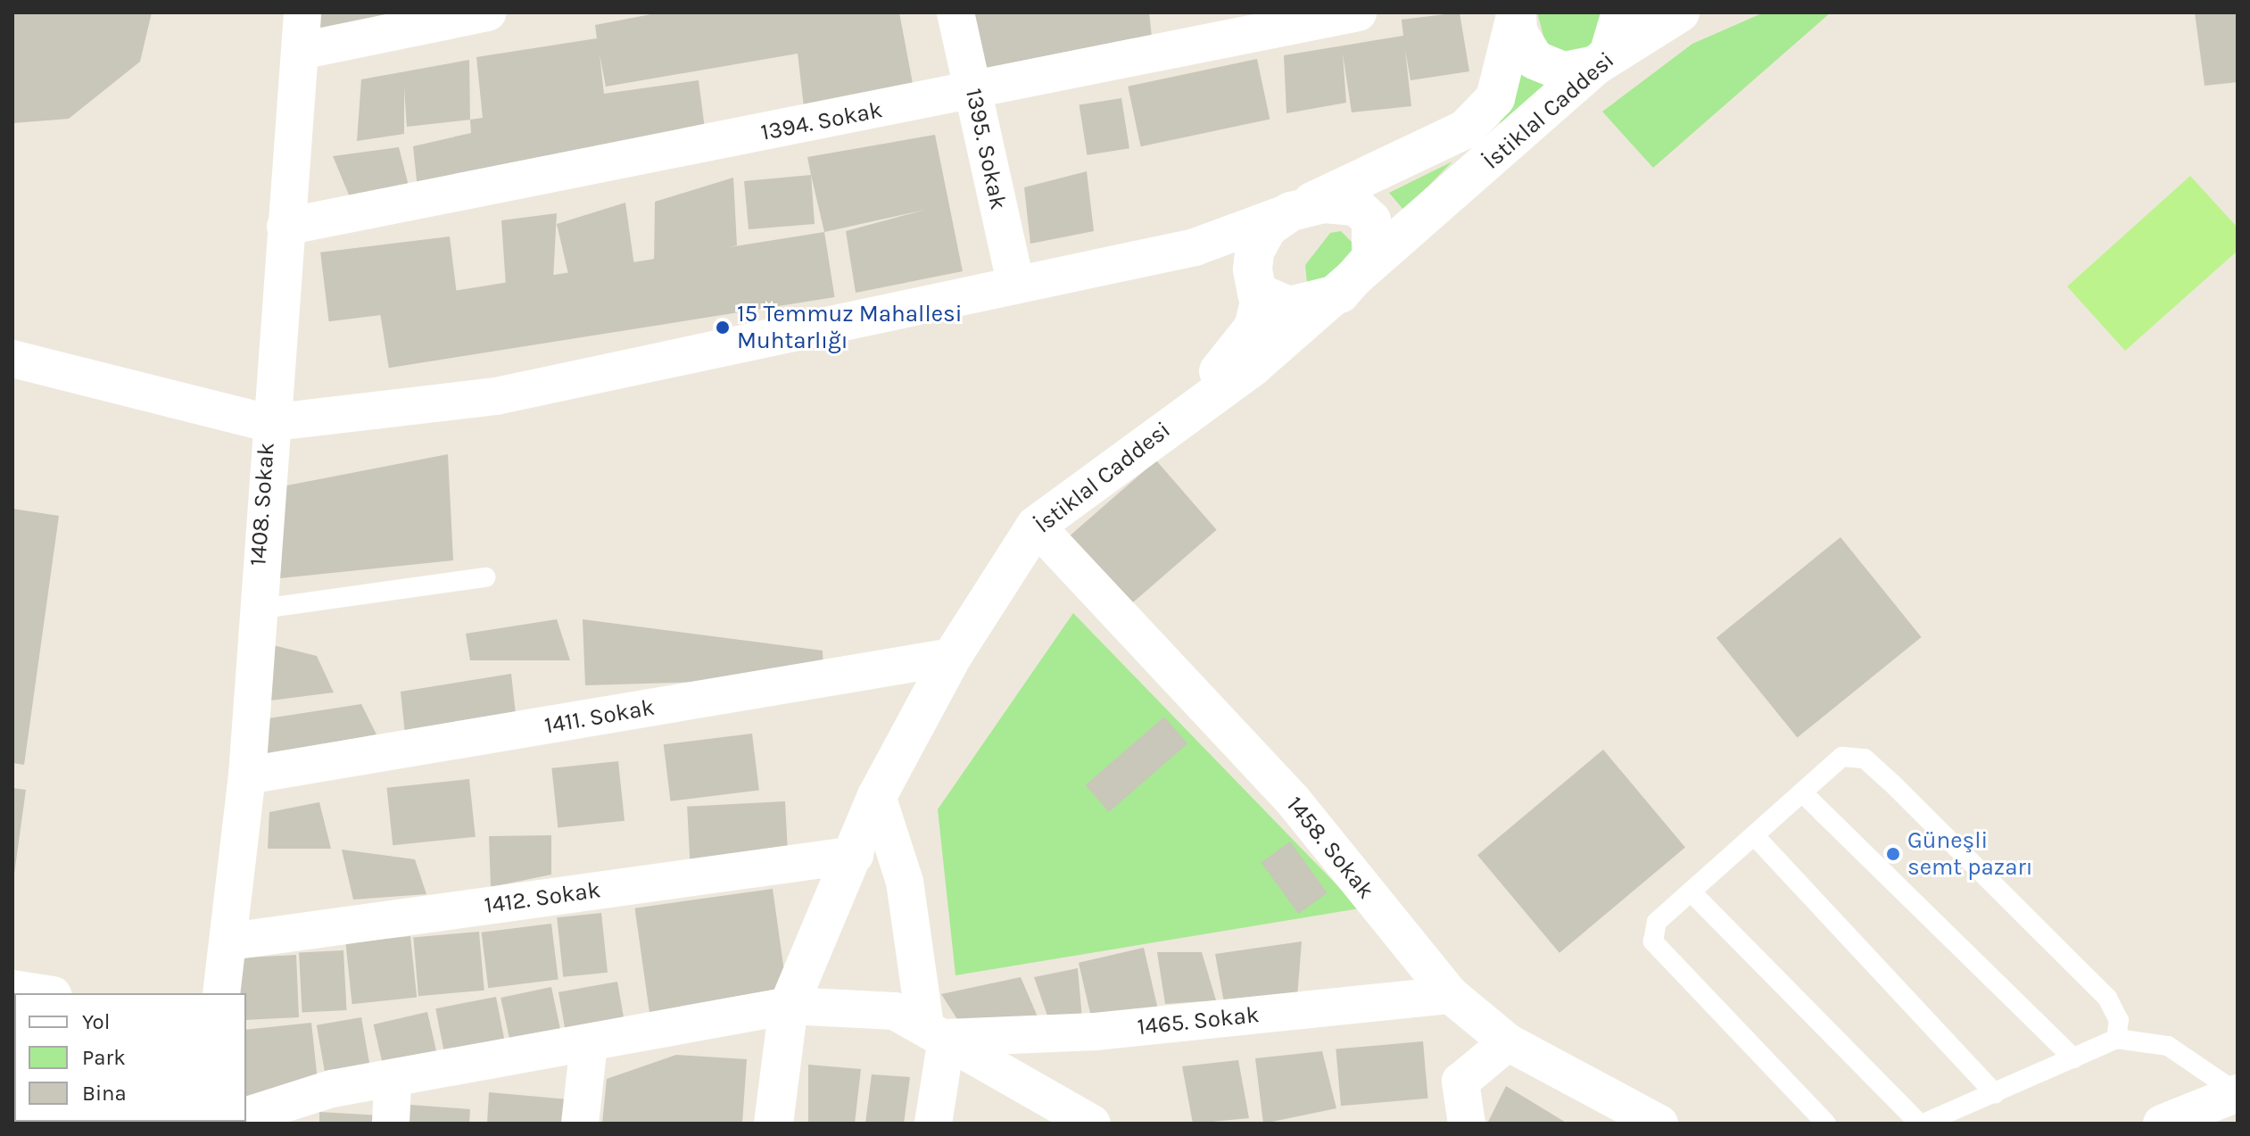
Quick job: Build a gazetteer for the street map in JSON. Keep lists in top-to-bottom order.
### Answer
{
  "streets": {
    "street": [
      "İstiklal Caddesi",
      "1394. Sokak",
      "1395. Sokak",
      "1408. Sokak",
      "1411. Sokak",
      "1458. Sokak",
      "1412. Sokak",
      "1465. Sokak"
    ]
  },
  "crossings": [
    ["İstiklal Caddesi", "1411. Sokak"],
    ["İstiklal Caddesi", "1458. Sokak"],
    ["İstiklal Caddesi", "1412. Sokak"],
    ["1394. Sokak", "1395. Sokak"],
    ["1394. Sokak", "1408. Sokak"],
    ["1408. Sokak", "1411. Sokak"],
    ["1408. Sokak", "1412. Sokak"],
    ["1458. Sokak", "1465. Sokak"]
  ],
  "places": ["15 Temmuz Mahallesi Muhtarlığı", "Güneşli semt pazarı"],
  "legend": ["Yol", "Park", "Bina"]
}
